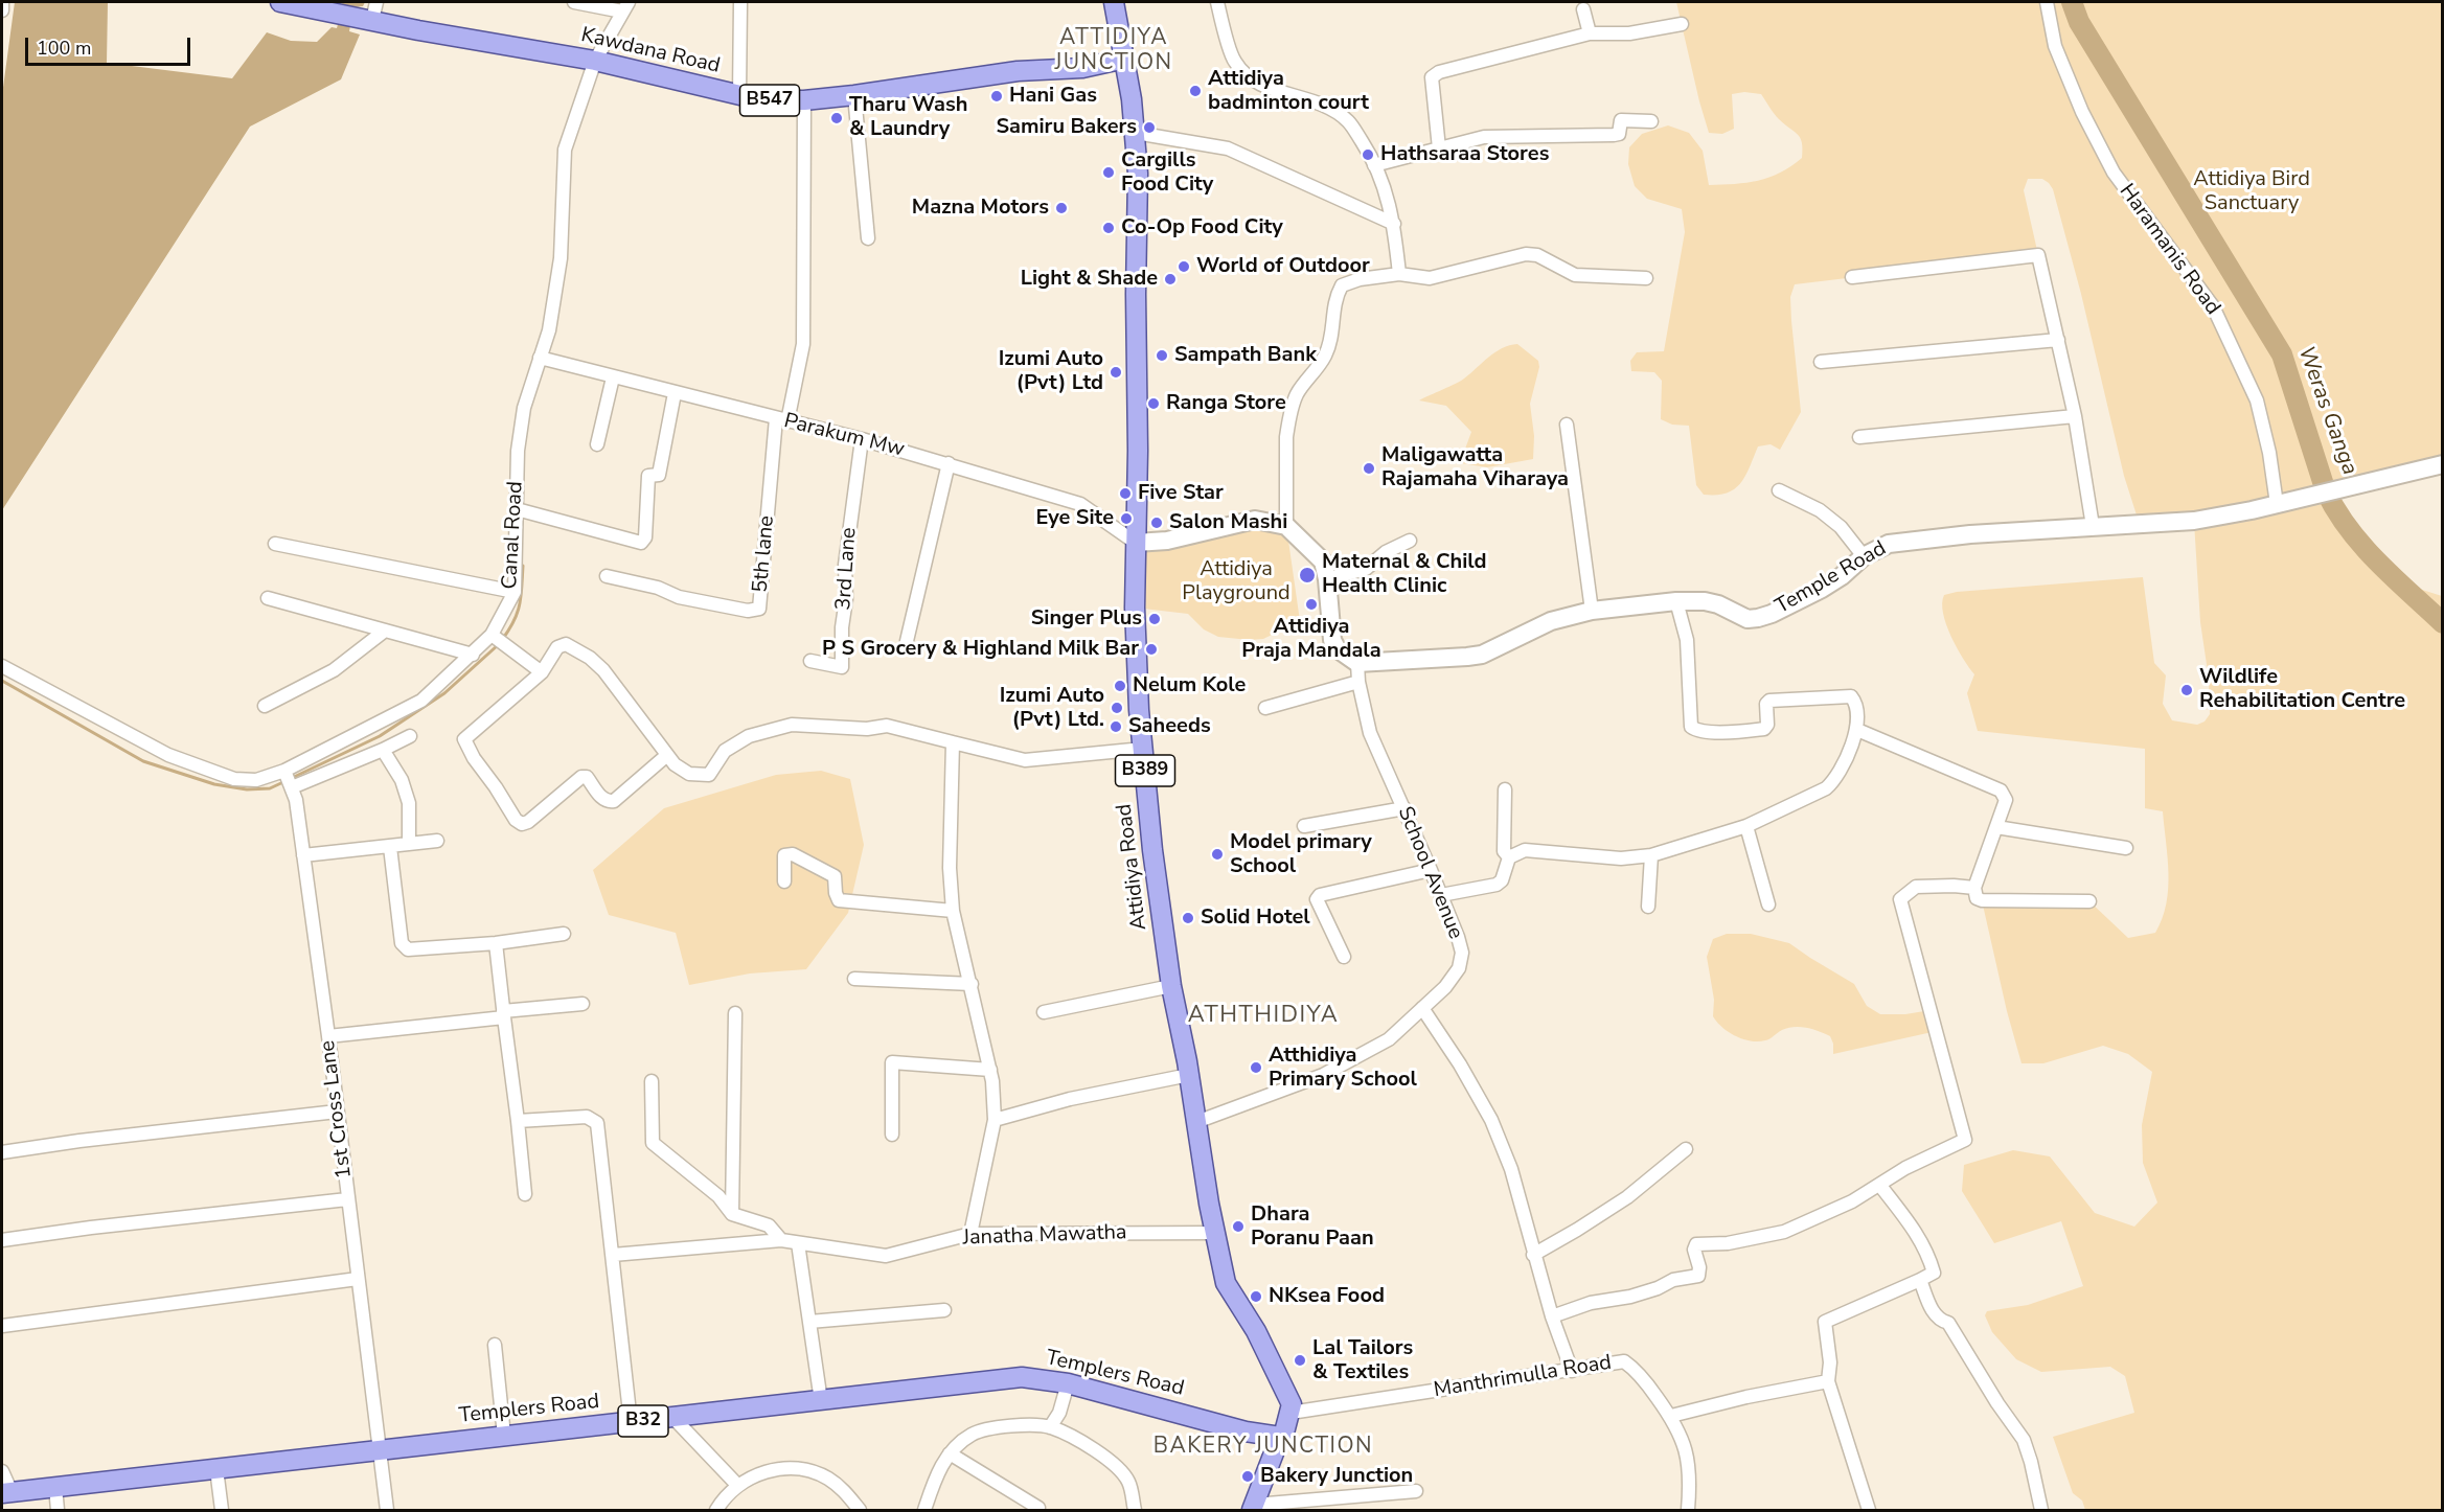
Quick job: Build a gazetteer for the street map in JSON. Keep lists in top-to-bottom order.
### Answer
{
  "streets": {
    "main road": [
      "Kawdana Road",
      "B547",
      "B389",
      "Attidiya Road",
      "Templers Road",
      "B32"
    ],
    "street": [
      "Haramanis Road",
      "Parakum Mw",
      "Canal Road",
      "5th lane",
      "3rd Lane",
      "Temple Road",
      "School Avenue",
      "1st Cross Lane",
      "Janatha Mawatha",
      "Manthrimulla Road"
    ]
  },
  "crossings": [
    ["Kawdana Road", "Canal Road"],
    ["Kawdana Road", "Attidiya Road"],
    ["Haramanis Road", "Temple Road"],
    ["Parakum Mw", "Canal Road"],
    ["Parakum Mw", "5th lane"],
    ["Parakum Mw", "3rd Lane"],
    ["Parakum Mw", "Attidiya Road"],
    ["Canal Road", "1st Cross Lane"],
    ["Temple Road", "School Avenue"],
    ["Attidiya Road", "School Avenue"],
    ["Attidiya Road", "Janatha Mawatha"],
    ["Attidiya Road", "Manthrimulla Road"],
    ["1st Cross Lane", "Templers Road"]
  ],
  "districts": ["ATTIDIYA JUNCTION", "ATHTHIDIYA", "BAKERY JUNCTION"],
  "water": ["Weras Ganga"],
  "parks": ["Attidiya Bird Sanctuary", "Attidiya Playground"],
  "places": [
    "Attidiya badminton court",
    "Hani Gas",
    "Tharu Wash & Laundry",
    "Samiru Bakers",
    "Hathsaraa Stores",
    "Cargills Food City",
    "Mazna Motors",
    "Co-Op Food City",
    "World of Outdoor",
    "Light & Shade",
    "Sampath Bank",
    "Izumi Auto (Pvt) Ltd",
    "Ranga Store",
    "Maligawatta Rajamaha Viharaya",
    "Five Star",
    "Eye Site",
    "Salon Mashi",
    "Maternal & Child Health Clinic",
    "Attidiya Praja Mandala",
    "Singer Plus",
    "P S Grocery & Highland Milk Bar",
    "Nelum Kole",
    "Wildlife Rehabilitation Centre",
    "Izumi Auto (Pvt) Ltd.",
    "Saheeds",
    "Model primary School",
    "Solid Hotel",
    "Atthidiya Primary School",
    "Dhara Poranu Paan",
    "NKsea Food",
    "Lal Tailors & Textiles",
    "Bakery Junction"
  ],
  "scale_bar": "100 m"
}
